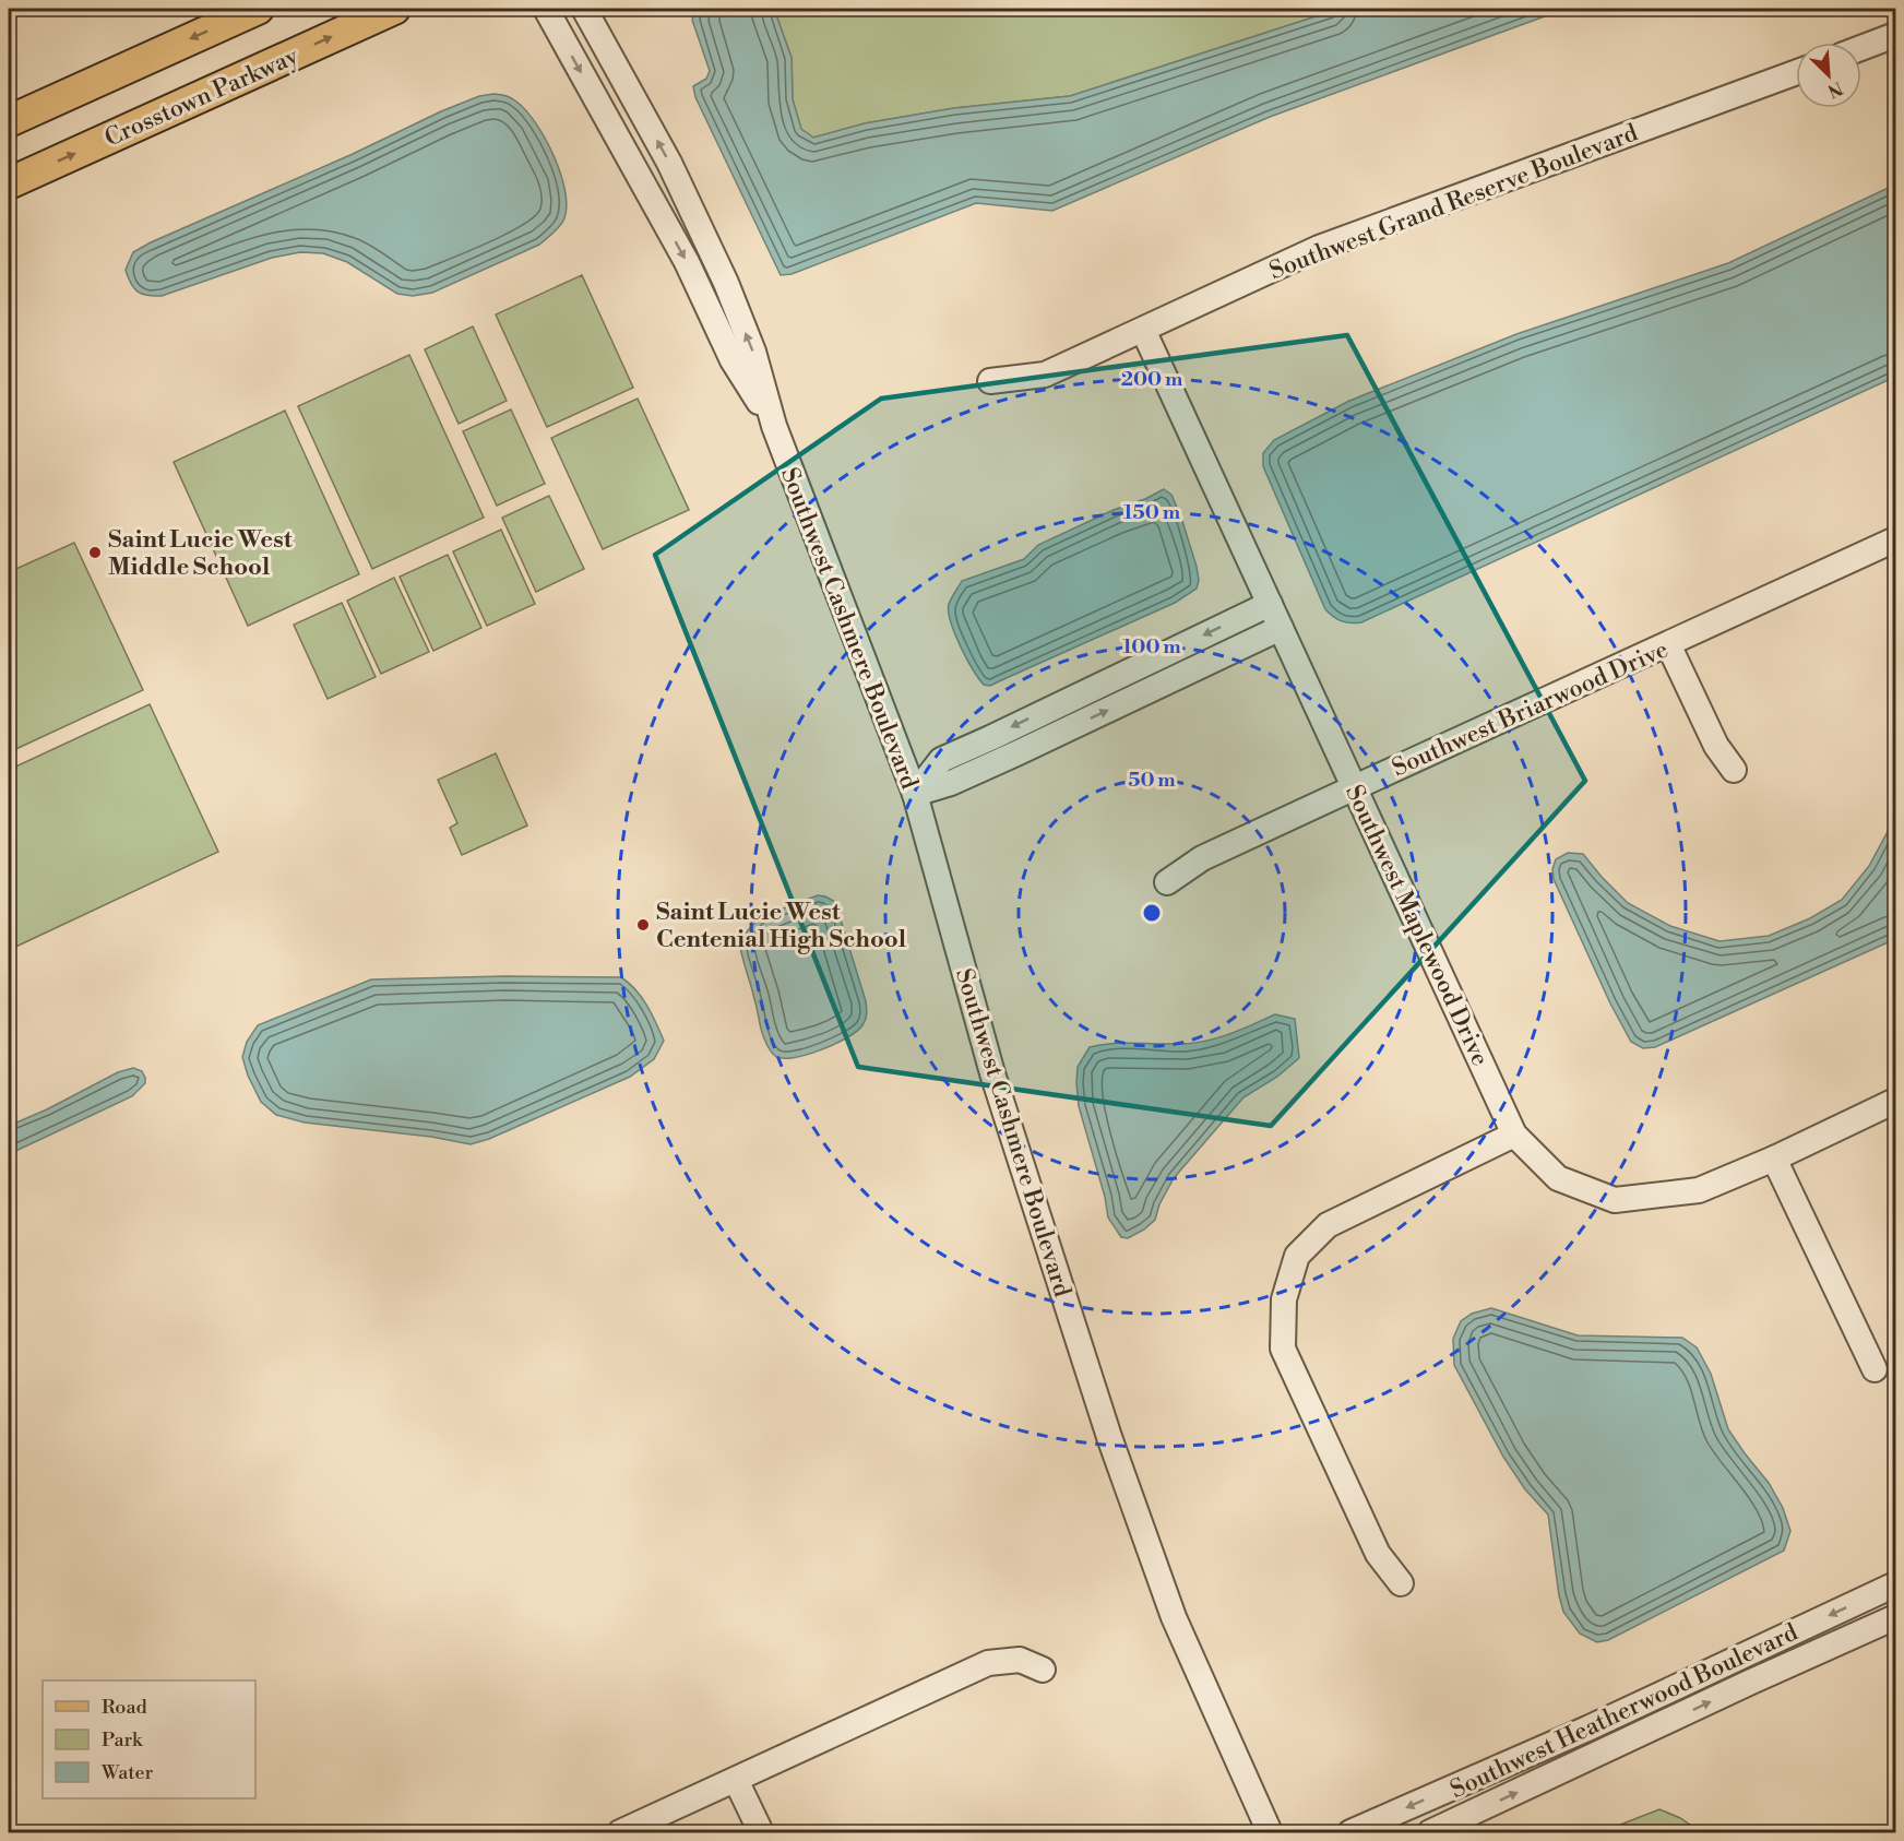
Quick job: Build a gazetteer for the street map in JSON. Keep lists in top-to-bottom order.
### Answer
{
  "streets": {
    "main road": ["Crosstown Parkway"],
    "street": [
      "Southwest Grand Reserve Boulevard",
      "Southwest Cashmere Boulevard",
      "Southwest Briarwood Drive",
      "Southwest Maplewood Drive",
      "Southwest Heatherwood Boulevard"
    ]
  },
  "crossings": [
    ["Southwest Grand Reserve Boulevard", "Southwest Maplewood Drive"],
    ["Southwest Briarwood Drive", "Southwest Maplewood Drive"]
  ],
  "places": ["Saint Lucie West Middle School", "Saint Lucie West Centenial High School"],
  "legend": ["Road", "Park", "Water"],
  "north": "bottom right",
  "rings": [
    "200 m",
    "150 m",
    "100 m",
    "50 m"
  ]
}
